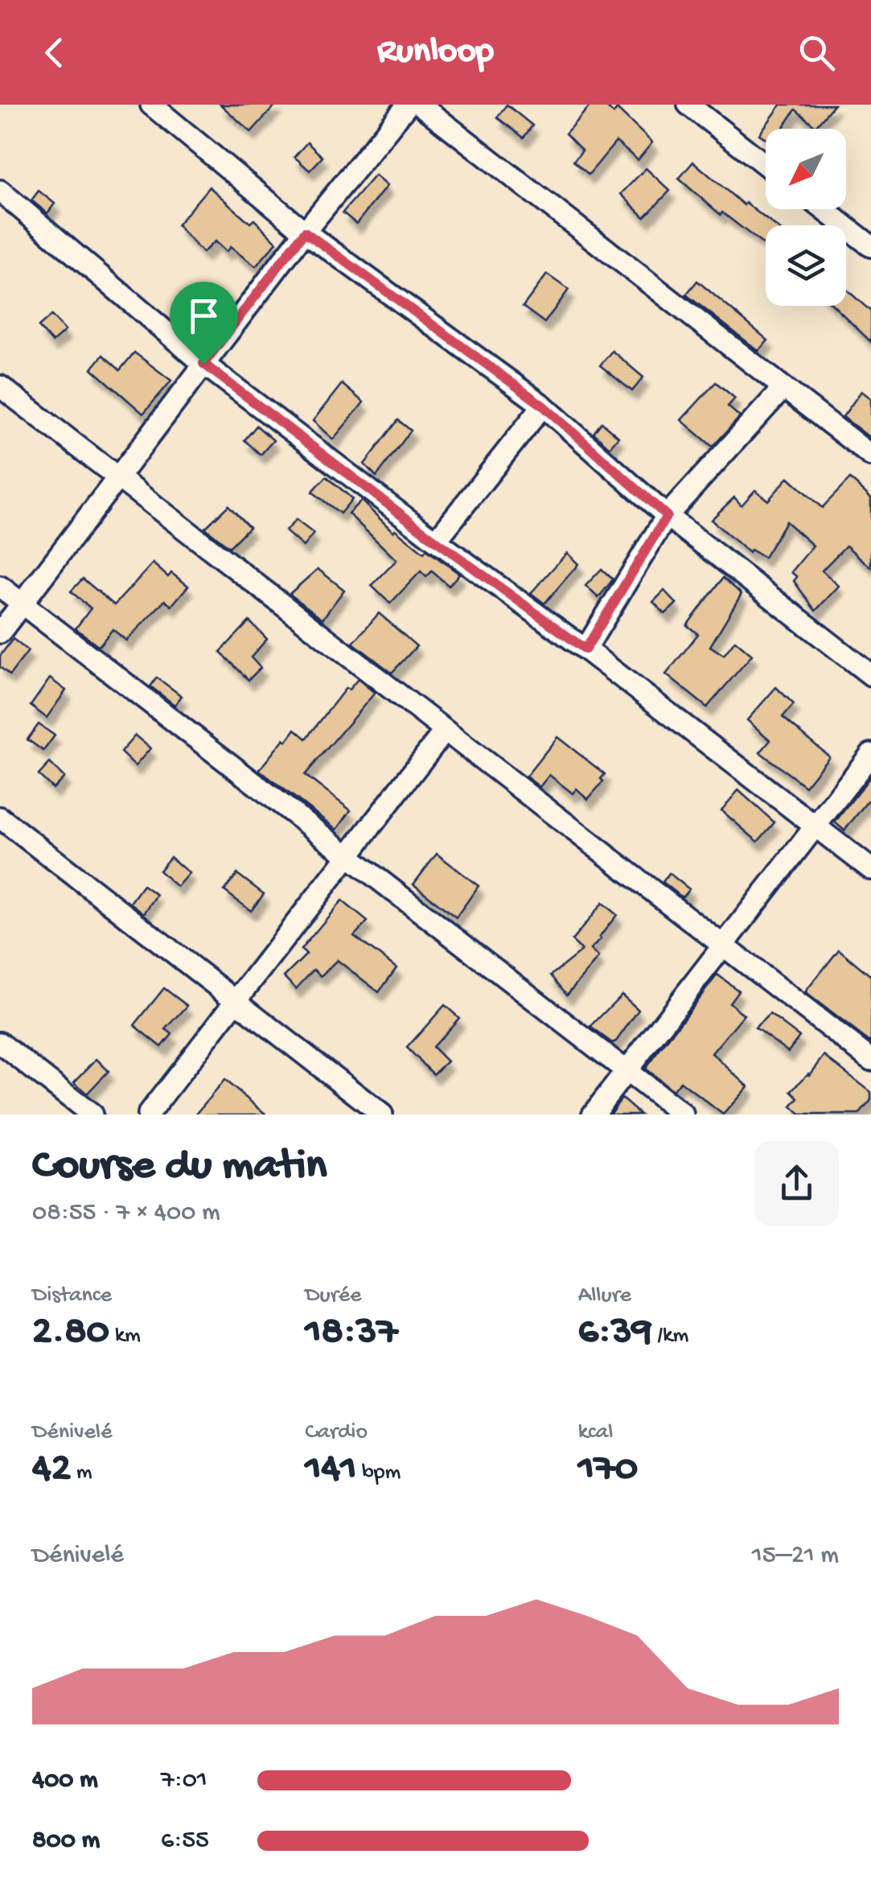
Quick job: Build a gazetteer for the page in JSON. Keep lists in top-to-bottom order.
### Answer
{
  "north": "bottom left",
  "page": {
    "header": "Runloop",
    "heading": ["Course du matin", "08:55 · 7 × 400 m"],
    "stats": [
      ["Distance", "2.80 km"],
      ["Durée", "18:37"],
      ["Allure", "6:39 /km"],
      ["Dénivelé", "42 m"],
      ["Cardio", "141 bpm"],
      ["kcal", "170"]
    ],
    "chart": ["Dénivelé", "15–21 m"],
    "list": [
      {
        "name": "400 m",
        "note": "7:01"
      },
      {
        "name": "800 m",
        "note": "6:55"
      }
    ]
  }
}
